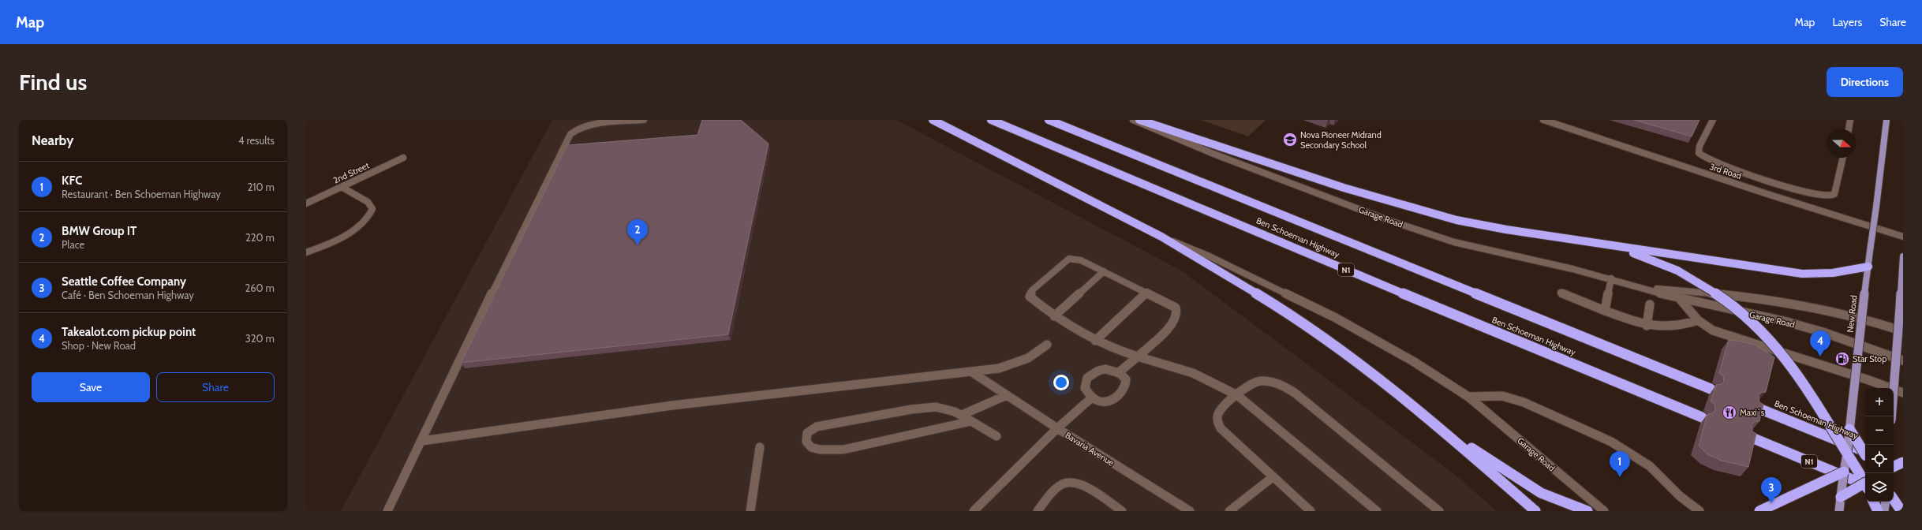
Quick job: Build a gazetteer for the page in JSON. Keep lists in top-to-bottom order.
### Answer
{
  "streets": {
    "highway": ["Ben Schoeman Highway", "N1"],
    "main road": ["New Road"],
    "street": [
      "3rd Road",
      "2nd Street",
      "Garage Road",
      "Bavaria Avenue"
    ]
  },
  "places": {
    "school or university": ["Nova Pioneer Midrand Secondary School"],
    "fuel station": ["Star Stop"],
    "restaurant": ["Maxi´s"]
  },
  "north": "right",
  "page": {
    "header": "Map",
    "nav": ["Map", "Layers", "Share"],
    "buttons": [
      "Directions",
      ["Save", "Share"]
    ],
    "title": "Find us",
    "heading": ["Nearby", "4 results"],
    "list": [
      {
        "mark": "1",
        "name": "KFC",
        "note": "Restaurant · Ben Schoeman Highway",
        "value": "210 m"
      },
      {
        "mark": "2",
        "name": "BMW Group IT",
        "note": "Place",
        "value": "220 m"
      },
      {
        "mark": "3",
        "name": "Seattle Coffee Company",
        "note": "Café · Ben Schoeman Highway",
        "value": "260 m"
      },
      {
        "mark": "4",
        "name": "Takealot.com pickup point",
        "note": "Shop · New Road",
        "value": "320 m"
      }
    ],
    "pins": [
      "2",
      "4",
      "1",
      "3"
    ],
    "map_buttons": ["+", "−"]
  }
}
